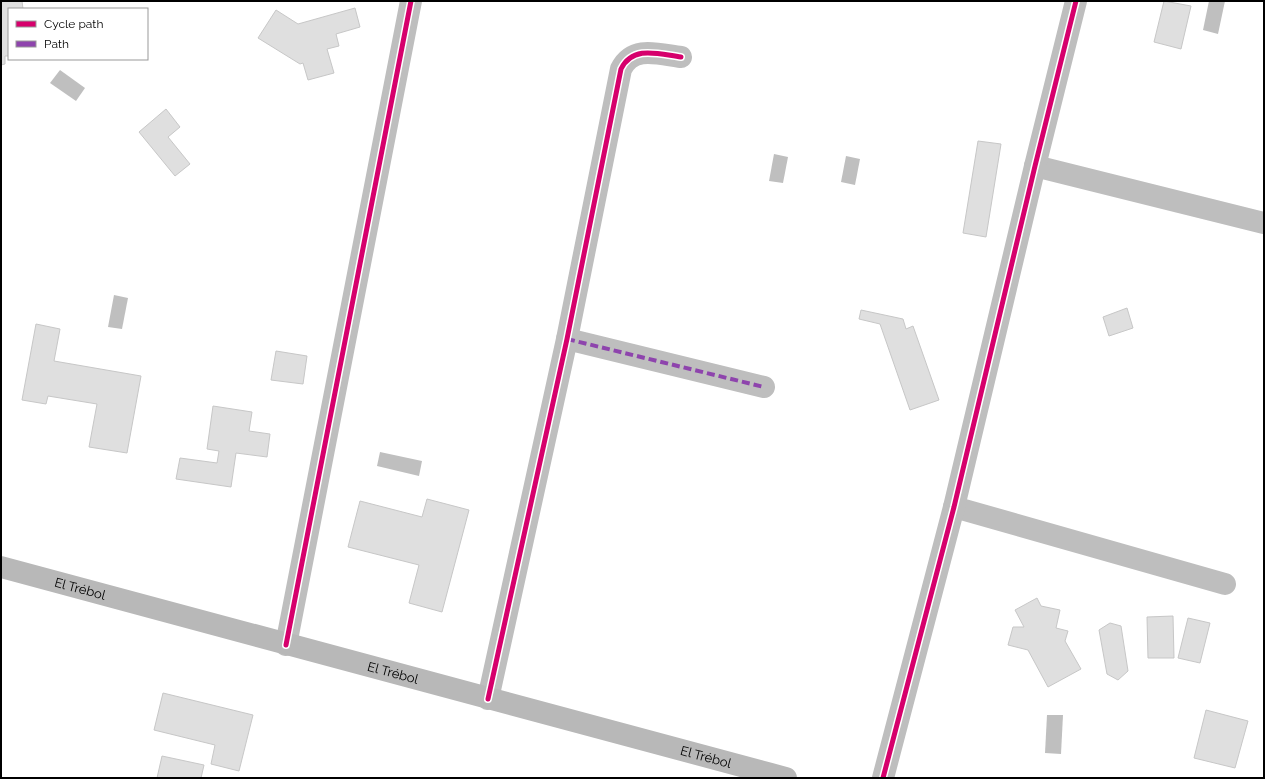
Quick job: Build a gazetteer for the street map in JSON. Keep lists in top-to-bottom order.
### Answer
{
  "streets": {
    "main road": ["El Trébol"]
  },
  "legend": ["Cycle path", "Path"]
}
